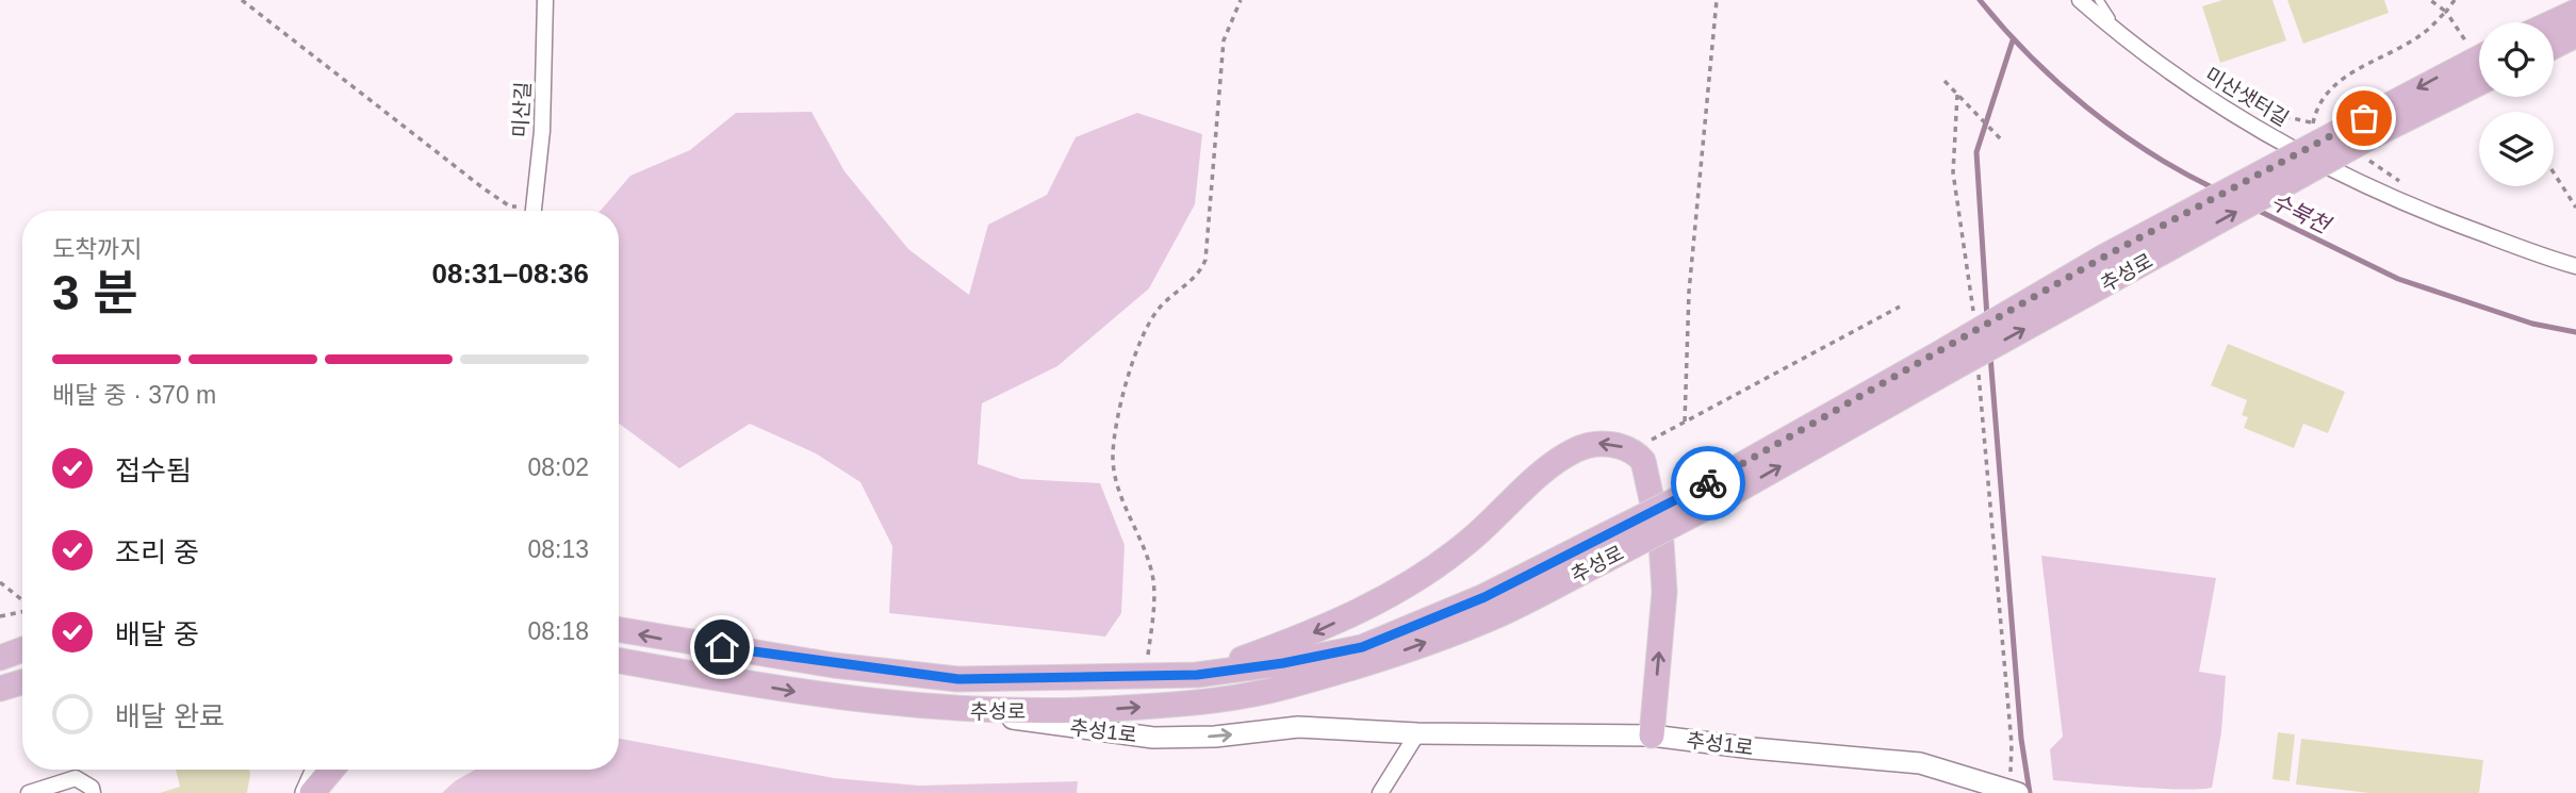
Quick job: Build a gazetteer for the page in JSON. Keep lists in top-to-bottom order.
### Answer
{
  "streets": {
    "main road": ["추성로"],
    "street": ["미산샛터길", "미산길", "추성1로"]
  },
  "crossings": [
    ["추성로", "추성1로"]
  ],
  "one_way": ["추성1로"],
  "water": ["수북천"],
  "page": {
    "heading": ["3 분", "도착까지", "08:31–08:36"],
    "bar": "배달 중 · 370 m",
    "list": [
      ["접수됨", "08:02"],
      ["조리 중", "08:13"],
      ["배달 중", "08:18"],
      "배달 완료"
    ]
  }
}
